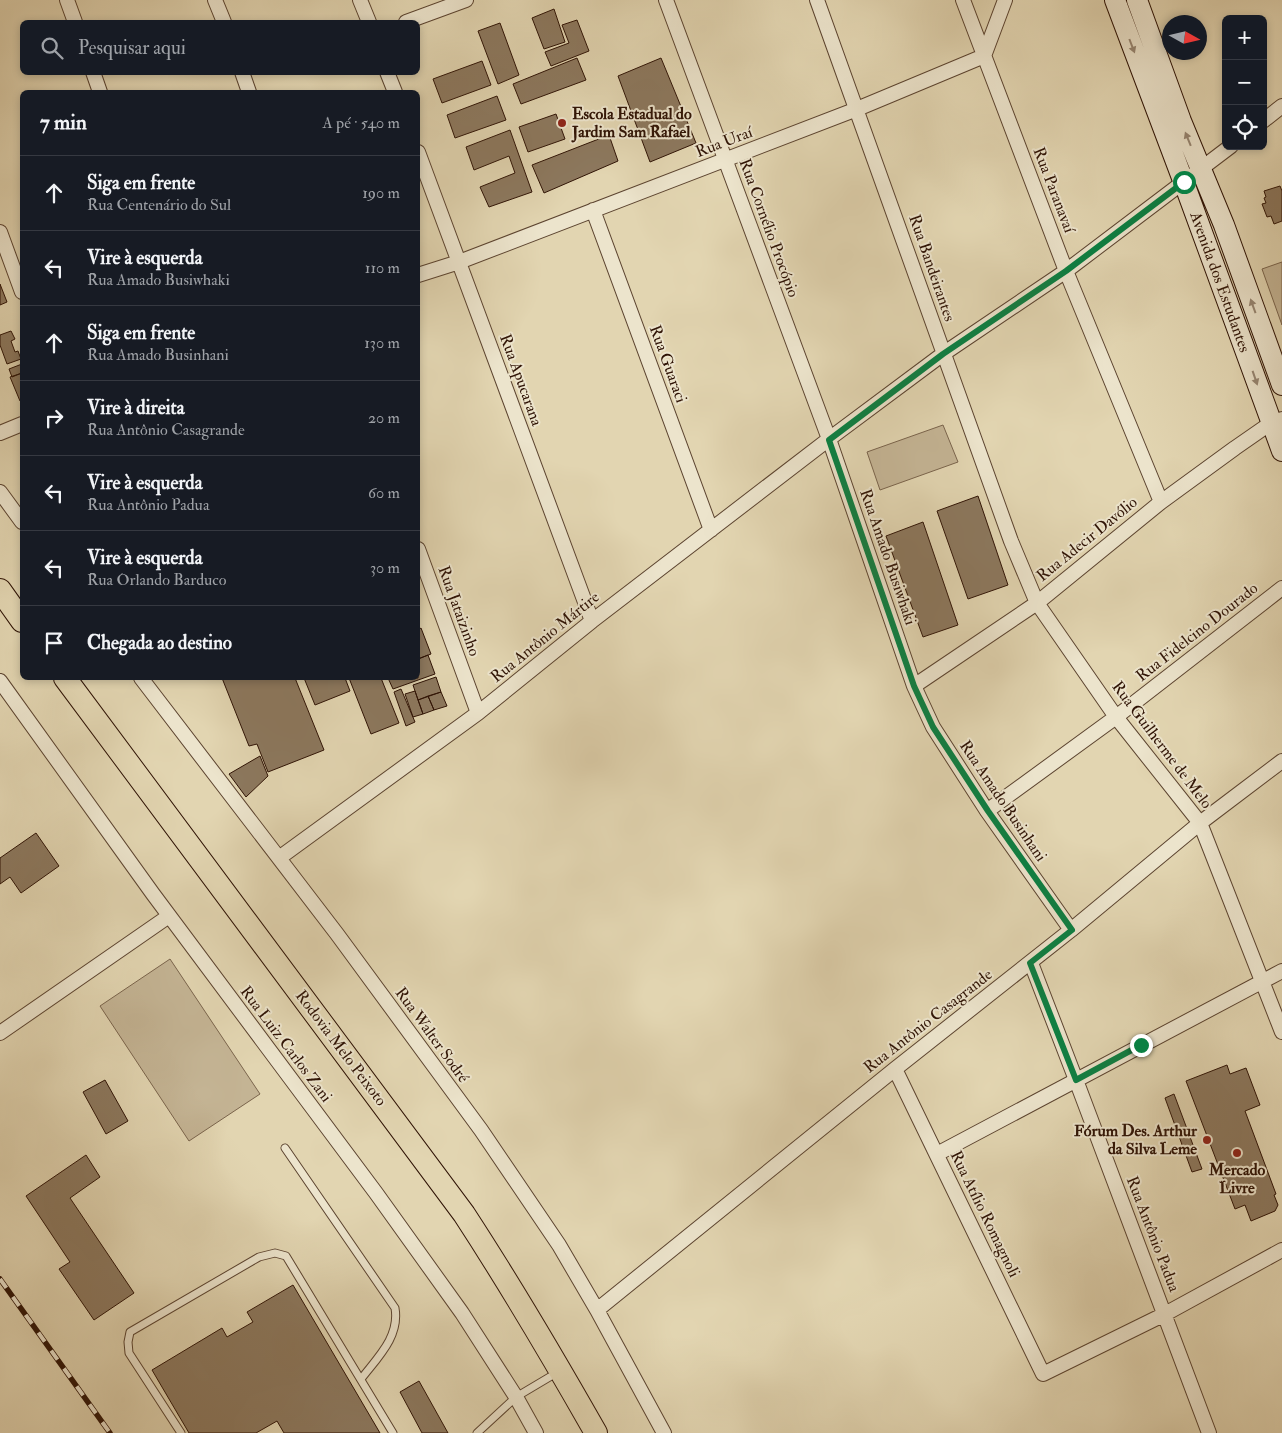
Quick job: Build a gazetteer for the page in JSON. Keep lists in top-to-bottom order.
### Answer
{
  "streets": {
    "main road": ["Rodovia Melo Peixoto"],
    "street": [
      "Rua Uraí",
      "Rua Paranavaí",
      "Rua Cornélio Procópio",
      "Rua Bandeirantes",
      "Avenida dos Estudantes",
      "Rua Guaraci",
      "Rua Apucarana",
      "Rua Adecir Davólio",
      "Rua Amado Busiwhaki",
      "Rua Jataizinho",
      "Rua Fidelcino Dourado",
      "Rua Antônio Mártire",
      "Rua Guilherme de Melo",
      "Rua Amado Businhani",
      "Rua Antônio Casagrande",
      "Rua Walter Sodré",
      "Rua Luiz Carlos Zani",
      "Rua Atílio Romagnoli",
      "Rua Antônio Padua"
    ]
  },
  "crossings": [
    ["Rua Uraí", "Rua Paranavaí"],
    ["Rua Uraí", "Rua Cornélio Procópio"],
    ["Rua Uraí", "Rua Bandeirantes"],
    ["Rua Uraí", "Rua Guaraci"],
    ["Rua Uraí", "Rua Apucarana"],
    ["Rua Paranavaí", "Rua Adecir Davólio"],
    ["Rua Paranavaí", "Rua Antônio Mártire"],
    ["Rua Cornélio Procópio", "Rua Amado Busiwhaki"],
    ["Rua Cornélio Procópio", "Rua Antônio Mártire"],
    ["Rua Bandeirantes", "Rua Adecir Davólio"],
    ["Rua Bandeirantes", "Rua Antônio Mártire"],
    ["Rua Bandeirantes", "Rua Guilherme de Melo"],
    ["Avenida dos Estudantes", "Rua Adecir Davólio"],
    ["Avenida dos Estudantes", "Rua Antônio Mártire"],
    ["Rua Guaraci", "Rua Antônio Mártire"],
    ["Rua Apucarana", "Rua Antônio Mártire"],
    ["Rua Adecir Davólio", "Rua Amado Busiwhaki"],
    ["Rua Adecir Davólio", "Rua Guilherme de Melo"],
    ["Rua Adecir Davólio", "Rua Amado Businhani"],
    ["Rua Amado Busiwhaki", "Rua Antônio Mártire"],
    ["Rua Amado Busiwhaki", "Rua Amado Businhani"],
    ["Rua Jataizinho", "Rua Antônio Mártire"],
    ["Rua Fidelcino Dourado", "Rua Guilherme de Melo"],
    ["Rua Fidelcino Dourado", "Rua Amado Businhani"],
    ["Rua Antônio Mártire", "Rua Walter Sodré"],
    ["Rua Guilherme de Melo", "Rua Antônio Casagrande"],
    ["Rua Amado Businhani", "Rua Antônio Casagrande"],
    ["Rua Antônio Casagrande", "Rua Walter Sodré"],
    ["Rua Antônio Casagrande", "Rua Atílio Romagnoli"],
    ["Rua Antônio Casagrande", "Rua Antônio Padua"],
    ["Rua Atílio Romagnoli", "Rua Antônio Padua"]
  ],
  "places": ["Escola Estadual do Jardim Sam Rafael", "Fórum Des. Arthur da Silva Leme", "Mercado Livre"],
  "north": "right",
  "page": {
    "map_buttons": ["+", "−"],
    "search": "Pesquisar aqui",
    "heading": ["7 min", "A pé · 540 m"],
    "list": [
      ["Siga em frente", "Rua Centenário do Sul", "190 m"],
      ["Vire à esquerda", "Rua Amado Busiwhaki", "110 m"],
      ["Siga em frente", "Rua Amado Businhani", "130 m"],
      ["Vire à direita", "Rua Antônio Casagrande", "20 m"],
      ["Vire à esquerda", "Rua Antônio Padua", "60 m"],
      ["Vire à esquerda", "Rua Orlando Barduco", "30 m"],
      "Chegada ao destino"
    ]
  }
}
